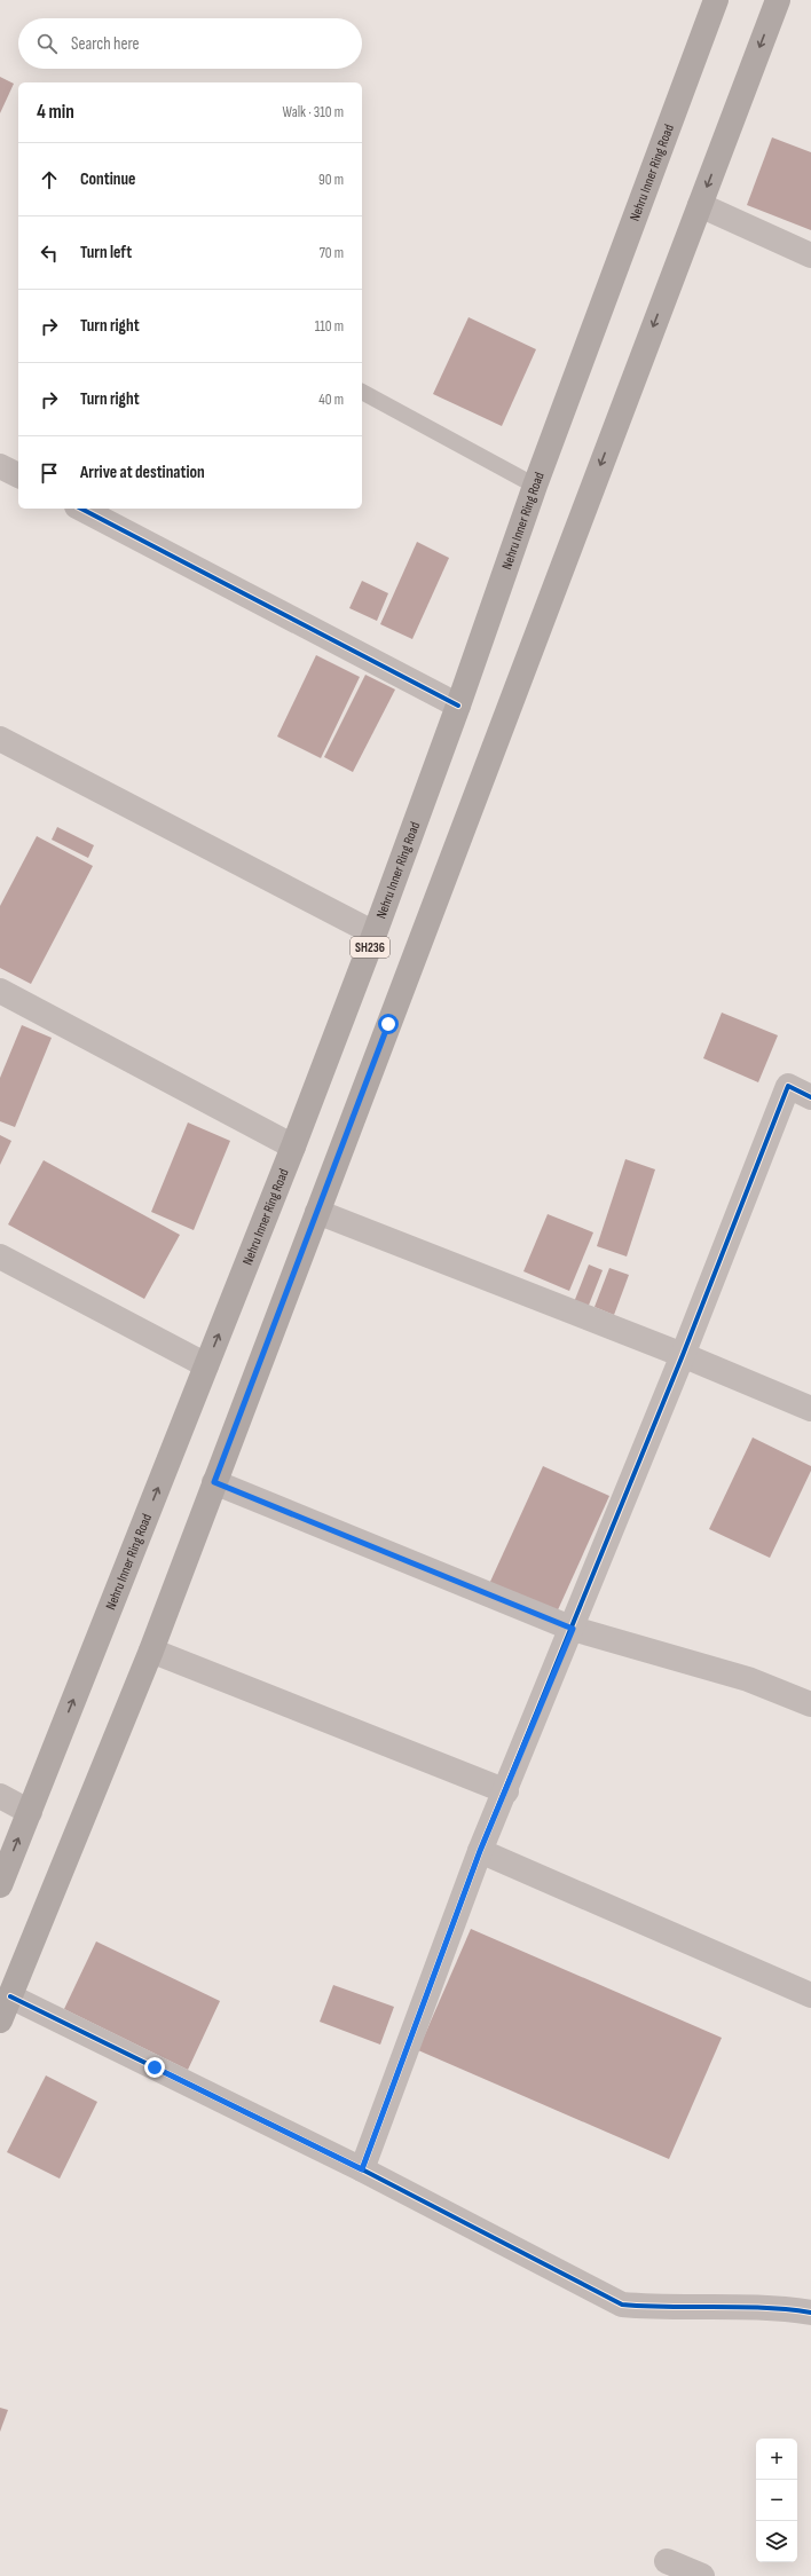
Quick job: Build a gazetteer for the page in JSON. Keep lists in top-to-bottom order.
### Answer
{
  "streets": {
    "main road": ["Nehru Inner Ring Road", "SH236"]
  },
  "page": {
    "search": "Search here",
    "heading": ["4 min", "Walk · 310 m"],
    "list": [
      ["Continue", "90 m"],
      ["Turn left", "70 m"],
      ["Turn right", "110 m"],
      ["Turn right", "40 m"],
      "Arrive at destination"
    ],
    "map_buttons": ["+", "−"]
  }
}
